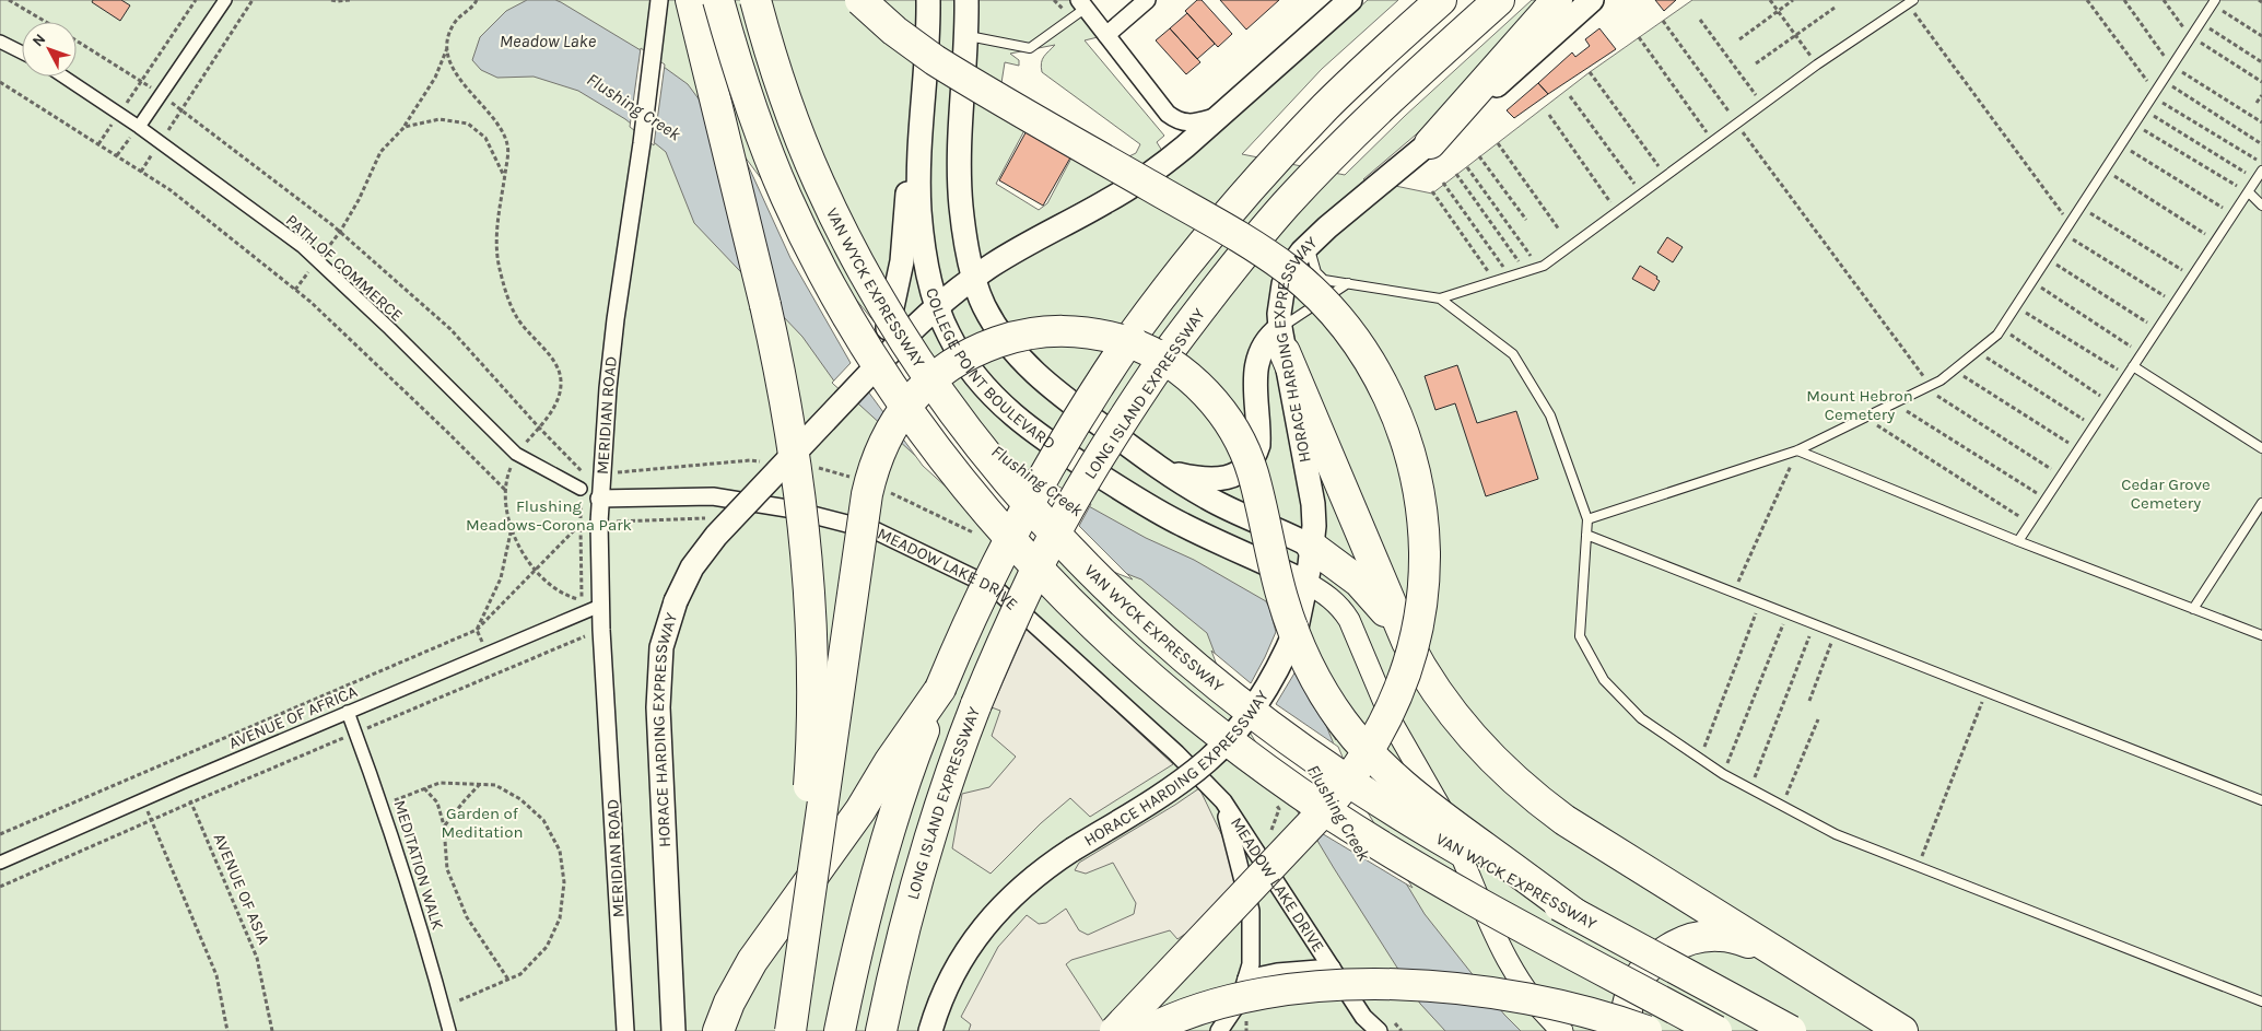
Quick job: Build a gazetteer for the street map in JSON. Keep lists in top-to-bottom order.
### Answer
{
  "streets": {
    "highway": ["VAN WYCK EXPRESSWAY", "LONG ISLAND EXPRESSWAY"],
    "main road": ["HORACE HARDING EXPRESSWAY", "COLLEGE POINT BOULEVARD"],
    "street": [
      "PATH OF COMMERCE",
      "MERIDIAN ROAD",
      "MEADOW LAKE DRIVE",
      "AVENUE OF AFRICA",
      "MEDITATION WALK"
    ],
    "path": ["AVENUE OF ASIA"]
  },
  "crossings": [
    ["HORACE HARDING EXPRESSWAY", "COLLEGE POINT BOULEVARD"],
    ["MERIDIAN ROAD", "MEADOW LAKE DRIVE"],
    ["MERIDIAN ROAD", "AVENUE OF AFRICA"],
    ["AVENUE OF AFRICA", "MEDITATION WALK"],
    ["AVENUE OF AFRICA", "AVENUE OF ASIA"]
  ],
  "water": ["Meadow Lake", "Flushing Creek"],
  "parks": [
    "Mount Hebron Cemetery",
    "Cedar Grove Cemetery",
    "Flushing Meadows-Corona Park",
    "Garden of Meditation"
  ],
  "north": "top left"
}
